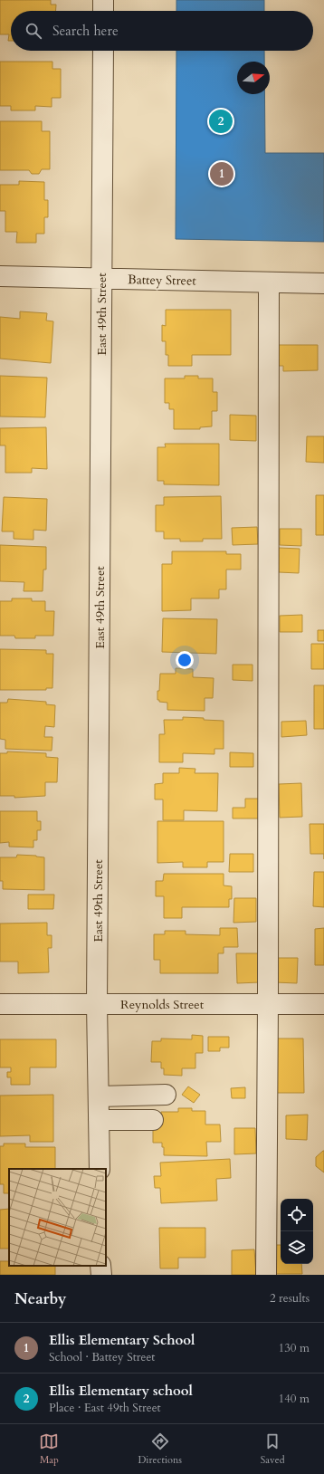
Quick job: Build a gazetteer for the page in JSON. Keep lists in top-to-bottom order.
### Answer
{
  "streets": {
    "street": ["Battey Street", "East 49th Street", "Reynolds Street"]
  },
  "crossings": [
    ["Battey Street", "East 49th Street"],
    ["East 49th Street", "Reynolds Street"]
  ],
  "north": "right",
  "page": {
    "search": "Search here",
    "pins": ["2", "1"],
    "heading": ["Nearby", "2 results"],
    "list": [
      {
        "mark": "1",
        "name": "Ellis Elementary School",
        "note": "School · Battey Street",
        "value": "130 m"
      },
      {
        "mark": "2",
        "name": "Ellis Elementary school",
        "note": "Place · East 49th Street",
        "value": "140 m"
      }
    ],
    "nav": ["Map", "Directions", "Saved"]
  }
}
